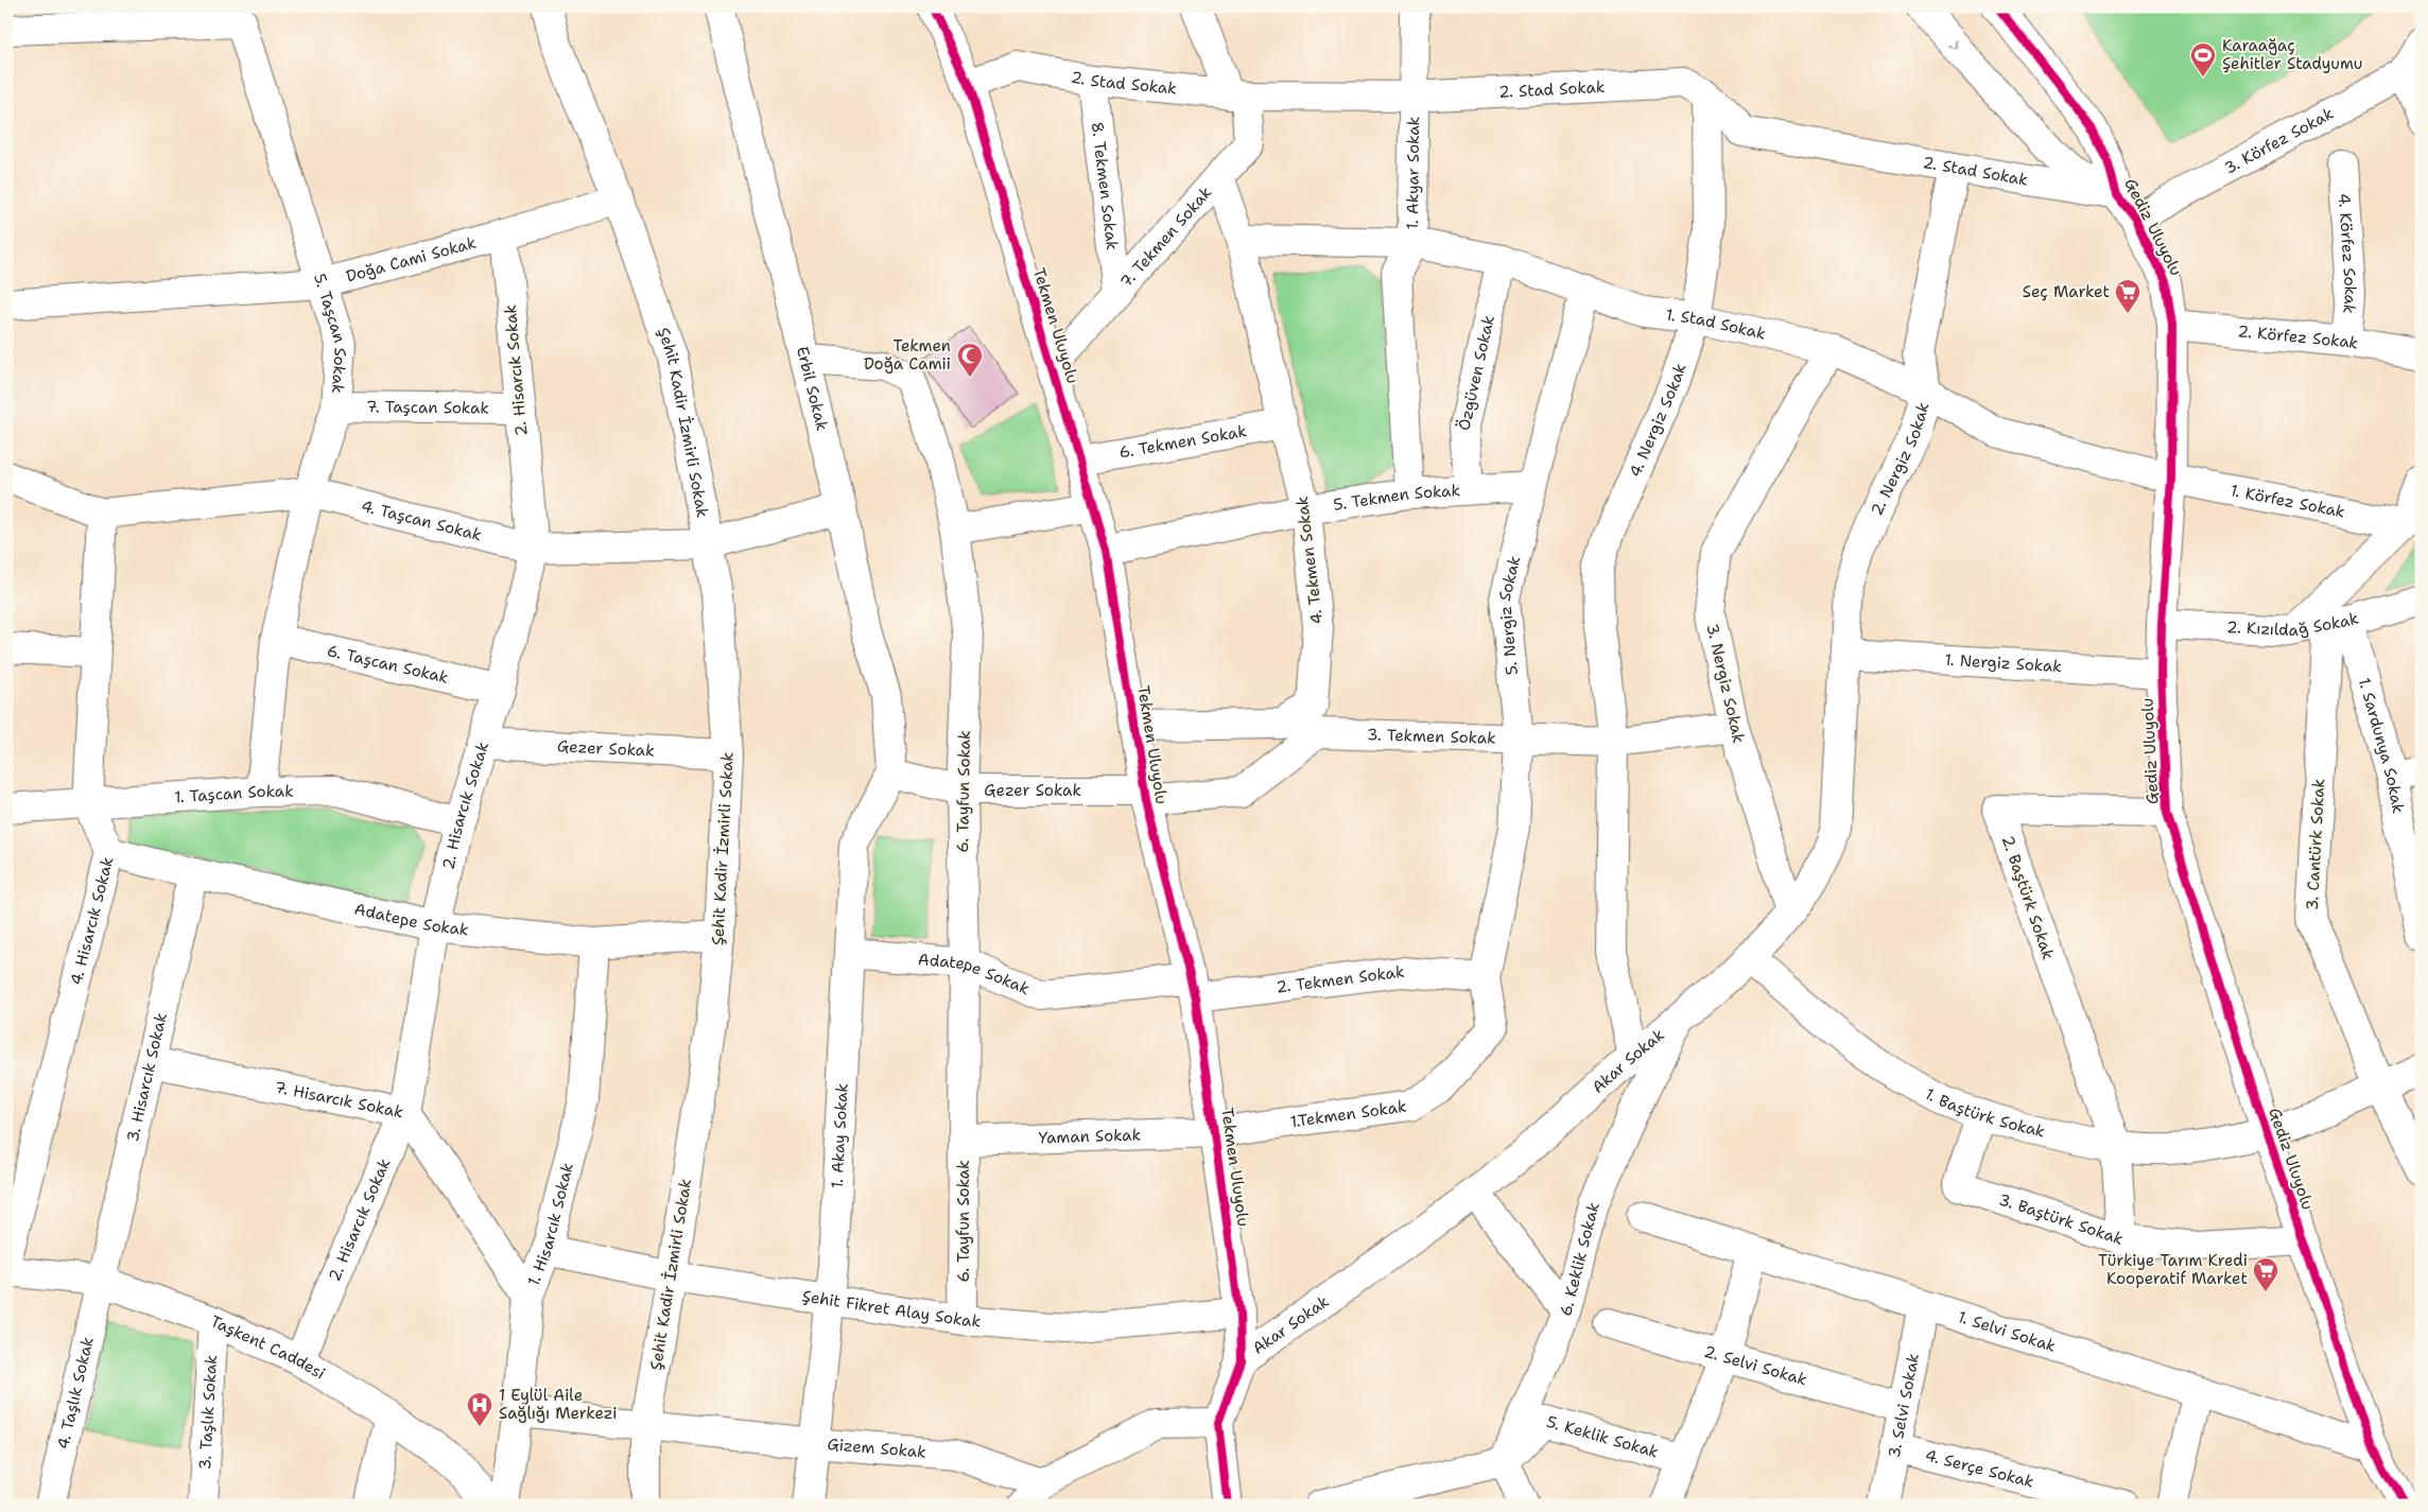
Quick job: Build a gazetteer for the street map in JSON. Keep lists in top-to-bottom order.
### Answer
{
  "streets": {
    "street": [
      "2. Stad Sokak",
      "3. Körfez Sokak",
      "1. Akyar Sokak",
      "8. Tekmen Sokak",
      "Gediz Uluyolu",
      "7. Tekmen Sokak",
      "4. Körfez Sokak",
      "Doğa Cami Sokak",
      "1. Stad Sokak",
      "Tekmen Uluyolu",
      "5. Taşcan Sokak",
      "2. Körfez Sokak",
      "2. Hisarcık Sokak",
      "Özgüven Sokak",
      "Erbil Sokak",
      "7. Taşcan Sokak",
      "4. Nergiz Sokak",
      "Şehit Kadir İzmirli Sokak",
      "6. Tekmen Sokak",
      "2. Nergiz Sokak",
      "5. Tekmen Sokak",
      "1. Körfez Sokak",
      "4. Taşcan Sokak",
      "4. Tekmen Sokak",
      "5. Nergiz Sokak",
      "2. Kızıldağ Sokak",
      "1. Nergiz Sokak",
      "6. Taşcan Sokak",
      "3. Nergiz Sokak",
      "3. Tekmen Sokak",
      "1. Sardunya Sokak",
      "Gezer Sokak",
      "6. Tayfun Sokak",
      "1. Taşcan Sokak",
      "3. Cantürk Sokak",
      "2. Baştürk Sokak",
      "Adatepe Sokak",
      "4. Hisarcık Sokak",
      "2. Tekmen Sokak",
      "Akar Sokak",
      "3. Hisarcık Sokak",
      "7. Hisarcık Sokak",
      "1. Baştürk Sokak",
      "1.Tekmen Sokak",
      "1. Akay Sokak",
      "Yaman Sokak",
      "3. Baştürk Sokak",
      "1. Hisarcık Sokak",
      "6. Keklik Sokak",
      "Şehit Fikret Alay Sokak",
      "1. Selvi Sokak",
      "Taşkent Caddesi",
      "2. Selvi Sokak",
      "4. Taşlık Sokak",
      "3. Selvi Sokak",
      "3. Taşlık Sokak",
      "5. Keklik Sokak",
      "Gizem Sokak",
      "4. Serçe Sokak"
    ]
  },
  "crossings": [
    ["2. Stad Sokak", "1. Akyar Sokak"],
    ["2. Stad Sokak", "8. Tekmen Sokak"],
    ["2. Stad Sokak", "Gediz Uluyolu"],
    ["2. Stad Sokak", "7. Tekmen Sokak"],
    ["2. Stad Sokak", "Tekmen Uluyolu"],
    ["2. Stad Sokak", "4. Nergiz Sokak"],
    ["2. Stad Sokak", "2. Nergiz Sokak"],
    ["3. Körfez Sokak", "Gediz Uluyolu"],
    ["1. Akyar Sokak", "1. Stad Sokak"],
    ["1. Akyar Sokak", "5. Tekmen Sokak"],
    ["8. Tekmen Sokak", "7. Tekmen Sokak"],
    ["Gediz Uluyolu", "1. Stad Sokak"],
    ["Gediz Uluyolu", "2. Körfez Sokak"],
    ["Gediz Uluyolu", "1. Körfez Sokak"],
    ["Gediz Uluyolu", "2. Kızıldağ Sokak"],
    ["Gediz Uluyolu", "1. Nergiz Sokak"],
    ["Gediz Uluyolu", "2. Baştürk Sokak"],
    ["Gediz Uluyolu", "1. Baştürk Sokak"],
    ["Gediz Uluyolu", "3. Baştürk Sokak"],
    ["Gediz Uluyolu", "1. Selvi Sokak"],
    ["7. Tekmen Sokak", "Tekmen Uluyolu"],
    ["7. Tekmen Sokak", "4. Tekmen Sokak"],
    ["4. Körfez Sokak", "2. Körfez Sokak"],
    ["Doğa Cami Sokak", "5. Taşcan Sokak"],
    ["Doğa Cami Sokak", "2. Hisarcık Sokak"],
    ["Doğa Cami Sokak", "Şehit Kadir İzmirli Sokak"],
    ["1. Stad Sokak", "Özgüven Sokak"],
    ["1. Stad Sokak", "4. Nergiz Sokak"],
    ["1. Stad Sokak", "2. Nergiz Sokak"],
    ["1. Stad Sokak", "1. Körfez Sokak"],
    ["1. Stad Sokak", "4. Tekmen Sokak"],
    ["1. Stad Sokak", "5. Nergiz Sokak"],
    ["1. Stad Sokak", "3. Nergiz Sokak"],
    ["Tekmen Uluyolu", "6. Tekmen Sokak"],
    ["Tekmen Uluyolu", "5. Tekmen Sokak"],
    ["Tekmen Uluyolu", "4. Tekmen Sokak"],
    ["Tekmen Uluyolu", "3. Tekmen Sokak"],
    ["Tekmen Uluyolu", "Gezer Sokak"],
    ["Tekmen Uluyolu", "Adatepe Sokak"],
    ["Tekmen Uluyolu", "2. Tekmen Sokak"],
    ["Tekmen Uluyolu", "Akar Sokak"],
    ["Tekmen Uluyolu", "1.Tekmen Sokak"],
    ["Tekmen Uluyolu", "Yaman Sokak"],
    ["Tekmen Uluyolu", "Şehit Fikret Alay Sokak"],
    ["5. Taşcan Sokak", "7. Taşcan Sokak"],
    ["5. Taşcan Sokak", "4. Taşcan Sokak"],
    ["5. Taşcan Sokak", "6. Taşcan Sokak"],
    ["5. Taşcan Sokak", "1. Taşcan Sokak"],
    ["2. Hisarcık Sokak", "7. Taşcan Sokak"],
    ["2. Hisarcık Sokak", "4. Taşcan Sokak"],
    ["2. Hisarcık Sokak", "6. Taşcan Sokak"],
    ["2. Hisarcık Sokak", "Gezer Sokak"],
    ["2. Hisarcık Sokak", "1. Taşcan Sokak"],
    ["2. Hisarcık Sokak", "Adatepe Sokak"],
    ["2. Hisarcık Sokak", "7. Hisarcık Sokak"],
    ["2. Hisarcık Sokak", "Taşkent Caddesi"],
    ["Özgüven Sokak", "5. Tekmen Sokak"],
    ["Erbil Sokak", "4. Taşcan Sokak"],
    ["Erbil Sokak", "Gezer Sokak"],
    ["Erbil Sokak", "6. Tayfun Sokak"],
    ["Erbil Sokak", "1. Akay Sokak"],
    ["4. Nergiz Sokak", "3. Tekmen Sokak"],
    ["4. Nergiz Sokak", "Akar Sokak"],
    ["Şehit Kadir İzmirli Sokak", "4. Taşcan Sokak"],
    ["Şehit Kadir İzmirli Sokak", "Gezer Sokak"],
    ["Şehit Kadir İzmirli Sokak", "Adatepe Sokak"],
    ["Şehit Kadir İzmirli Sokak", "Şehit Fikret Alay Sokak"],
    ["Şehit Kadir İzmirli Sokak", "Gizem Sokak"],
    ["6. Tekmen Sokak", "4. Tekmen Sokak"],
    ["2. Nergiz Sokak", "1. Nergiz Sokak"],
    ["2. Nergiz Sokak", "Akar Sokak"],
    ["5. Tekmen Sokak", "4. Tekmen Sokak"],
    ["5. Tekmen Sokak", "5. Nergiz Sokak"],
    ["4. Taşcan Sokak", "4. Hisarcık Sokak"],
    ["5. Nergiz Sokak", "3. Tekmen Sokak"],
    ["5. Nergiz Sokak", "2. Tekmen Sokak"],
    ["5. Nergiz Sokak", "1.Tekmen Sokak"],
    ["2. Kızıldağ Sokak", "1. Sardunya Sokak"],
    ["2. Kızıldağ Sokak", "3. Cantürk Sokak"],
    ["1. Nergiz Sokak", "Akar Sokak"],
    ["3. Nergiz Sokak", "3. Tekmen Sokak"],
    ["3. Nergiz Sokak", "Akar Sokak"],
    ["3. Tekmen Sokak", "Gezer Sokak"],
    ["1. Sardunya Sokak", "3. Cantürk Sokak"],
    ["Gezer Sokak", "6. Tayfun Sokak"],
    ["Gezer Sokak", "1. Akay Sokak"],
    ["6. Tayfun Sokak", "Adatepe Sokak"],
    ["6. Tayfun Sokak", "Yaman Sokak"],
    ["6. Tayfun Sokak", "Şehit Fikret Alay Sokak"],
    ["1. Taşcan Sokak", "4. Hisarcık Sokak"],
    ["2. Baştürk Sokak", "1. Baştürk Sokak"],
    ["Adatepe Sokak", "4. Hisarcık Sokak"],
    ["Adatepe Sokak", "2. Tekmen Sokak"],
    ["Adatepe Sokak", "3. Hisarcık Sokak"],
    ["Adatepe Sokak", "1. Akay Sokak"],
    ["Adatepe Sokak", "1. Hisarcık Sokak"],
    ["2. Tekmen Sokak", "1.Tekmen Sokak"],
    ["Akar Sokak", "1. Baştürk Sokak"],
    ["Akar Sokak", "6. Keklik Sokak"],
    ["3. Hisarcık Sokak", "7. Hisarcık Sokak"],
    ["3. Hisarcık Sokak", "Taşkent Caddesi"],
    ["3. Hisarcık Sokak", "4. Taşlık Sokak"],
    ["7. Hisarcık Sokak", "1. Hisarcık Sokak"],
    ["1. Baştürk Sokak", "3. Baştürk Sokak"],
    ["1.Tekmen Sokak", "Yaman Sokak"],
    ["1. Akay Sokak", "Şehit Fikret Alay Sokak"],
    ["1. Akay Sokak", "Gizem Sokak"],
    ["1. Hisarcık Sokak", "Şehit Fikret Alay Sokak"],
    ["1. Hisarcık Sokak", "Gizem Sokak"],
    ["6. Keklik Sokak", "5. Keklik Sokak"],
    ["1. Selvi Sokak", "3. Selvi Sokak"],
    ["Taşkent Caddesi", "4. Taşlık Sokak"],
    ["Taşkent Caddesi", "3. Taşlık Sokak"],
    ["2. Selvi Sokak", "3. Selvi Sokak"],
    ["3. Selvi Sokak", "4. Serçe Sokak"]
  ],
  "places": {
    "sports": ["Karaağaç Şehitler Stadyumu"],
    "supermarket": ["Seç Market", "Türkiye Tarım Kredi Kooperatif Market"],
    "mosque": ["Tekmen Doğa Camii"],
    "hospital": ["1 Eylül Aile Sağlığı Merkezi"]
  }
}
